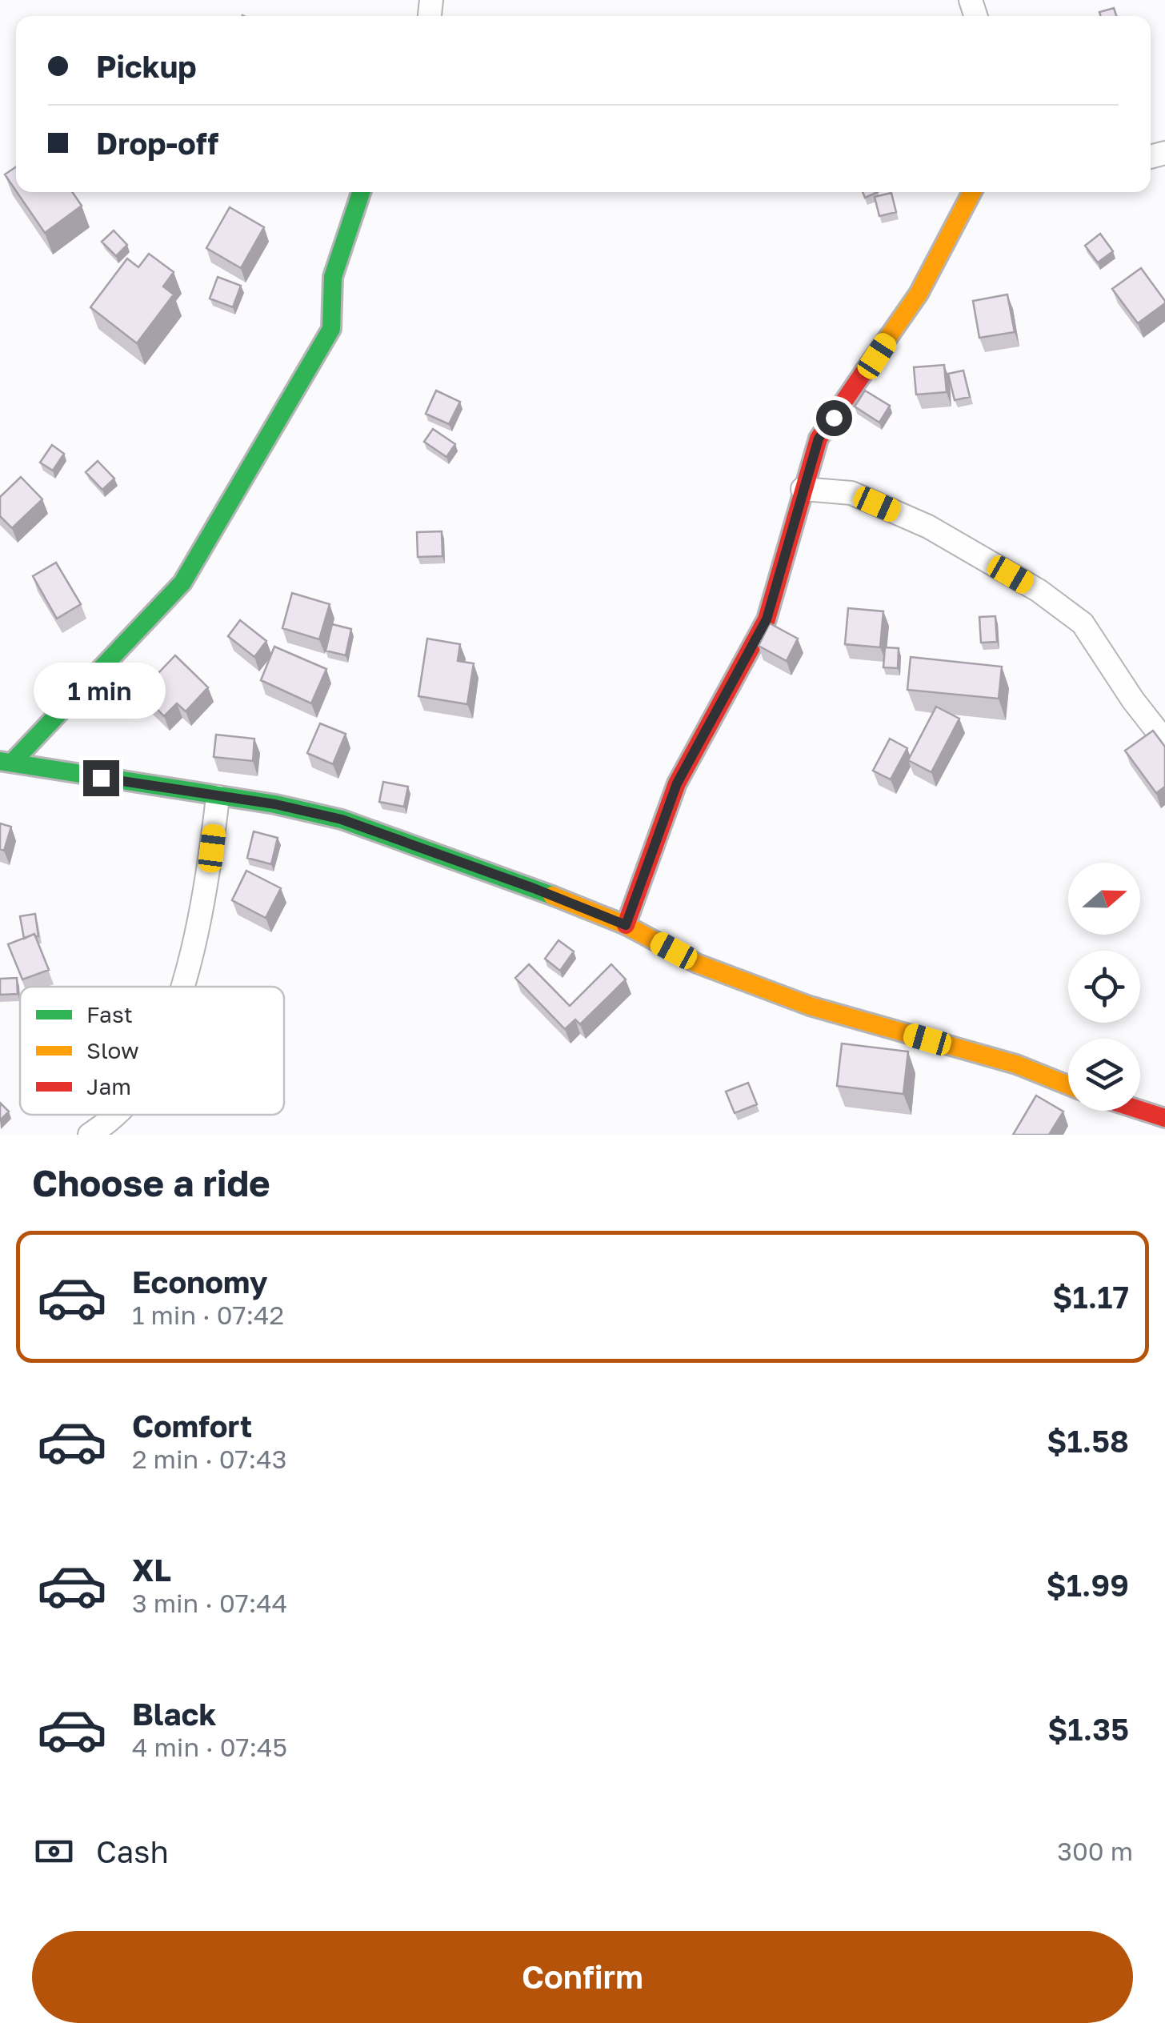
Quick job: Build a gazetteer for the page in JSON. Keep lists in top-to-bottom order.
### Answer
{
  "legend": ["Fast", "Slow", "Jam"],
  "north": "right",
  "page": {
    "banner": ["Pickup", "Drop-off"],
    "bubble": "1 min",
    "heading": "Choose a ride",
    "list": [
      {
        "name": "Economy",
        "note": "1 min · 07:42",
        "value": "$1.17"
      },
      {
        "name": "Comfort",
        "note": "2 min · 07:43",
        "value": "$1.58"
      },
      {
        "name": "XL",
        "note": "3 min · 07:44",
        "value": "$1.99"
      },
      {
        "name": "Black",
        "note": "4 min · 07:45",
        "value": "$1.35"
      }
    ],
    "pay": ["Cash", "300 m"],
    "buttons": "Confirm"
  }
}
